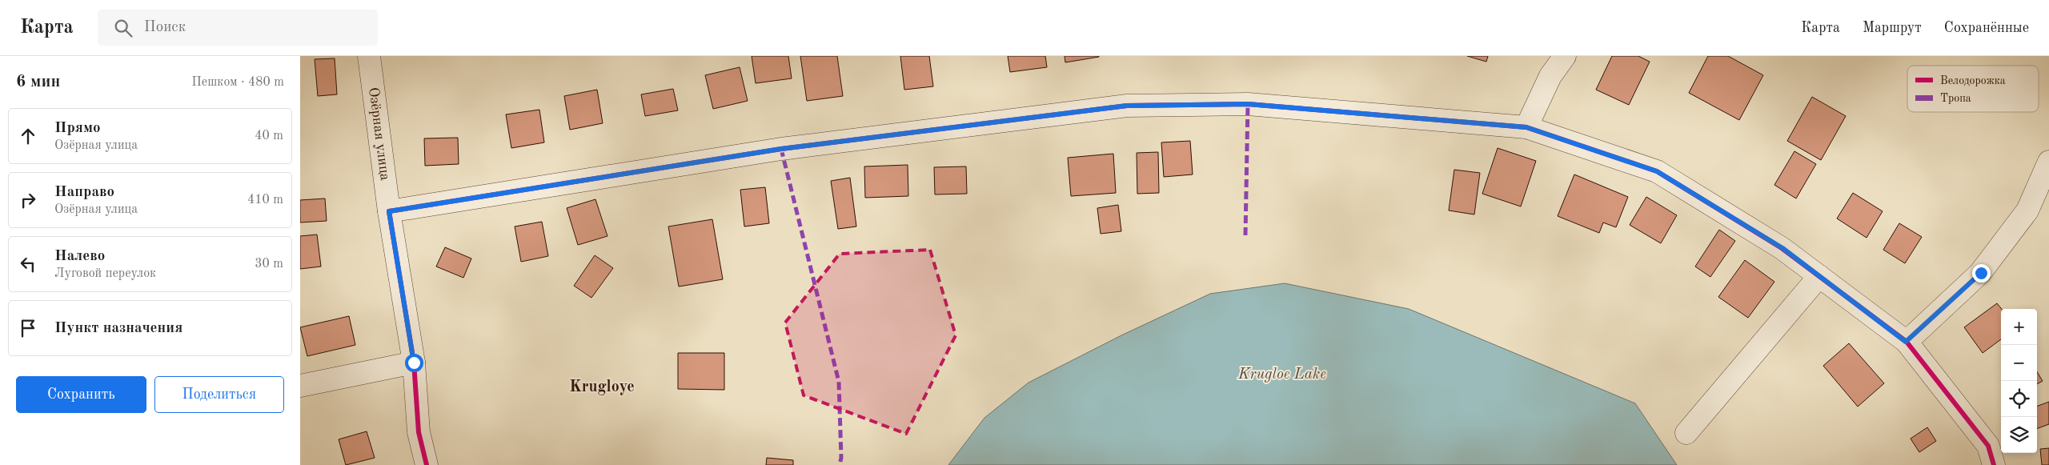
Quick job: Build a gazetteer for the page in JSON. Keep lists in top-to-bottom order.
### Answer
{
  "streets": {
    "street": ["Озёрная улица"]
  },
  "districts": ["Krugloye"],
  "water": ["Krugloe Lake"],
  "legend": ["Велодорожка", "Тропа"],
  "page": {
    "header": "Карта",
    "search": "Поиск",
    "nav": ["Карта", "Маршрут", "Сохранённые"],
    "heading": ["6 мин", "Пешком · 480 m"],
    "list": [
      ["Прямо", "Озёрная улица", "40 m"],
      ["Направо", "Озёрная улица", "410 m"],
      ["Налево", "Луговой переулок", "30 m"],
      "Пункт назначения"
    ],
    "map_buttons": ["+", "−"],
    "buttons": ["Сохранить", "Поделиться"]
  }
}
